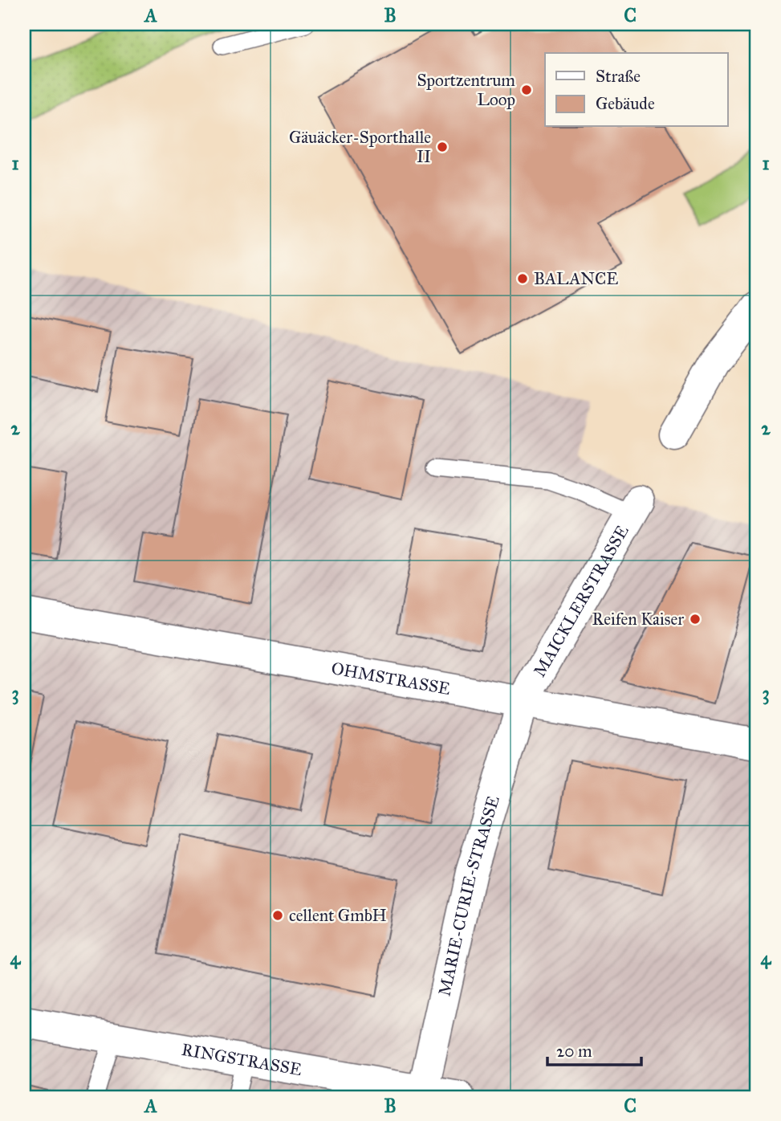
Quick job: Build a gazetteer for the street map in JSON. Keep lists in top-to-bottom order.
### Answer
{
  "streets": {
    "street": [
      "MAICKLERSTRASSE",
      "OHMSTRASSE",
      "MARIE-CURIE-STRASSE",
      "RINGSTRASSE"
    ]
  },
  "crossings": [
    ["MAICKLERSTRASSE", "OHMSTRASSE"],
    ["MAICKLERSTRASSE", "MARIE-CURIE-STRASSE"],
    ["OHMSTRASSE", "MARIE-CURIE-STRASSE"],
    ["MARIE-CURIE-STRASSE", "RINGSTRASSE"]
  ],
  "places": [
    "Sportzentrum Loop",
    "Gäuäcker-Sporthalle II",
    "BALANCE",
    "Reifen Kaiser",
    "cellent GmbH"
  ],
  "legend": ["Straße", "Gebäude"],
  "scale_bar": "20 m",
  "grid": {
    "columns": ["A", "B", "C"],
    "rows": [
      "1",
      "2",
      "3",
      "4"
    ]
  }
}
